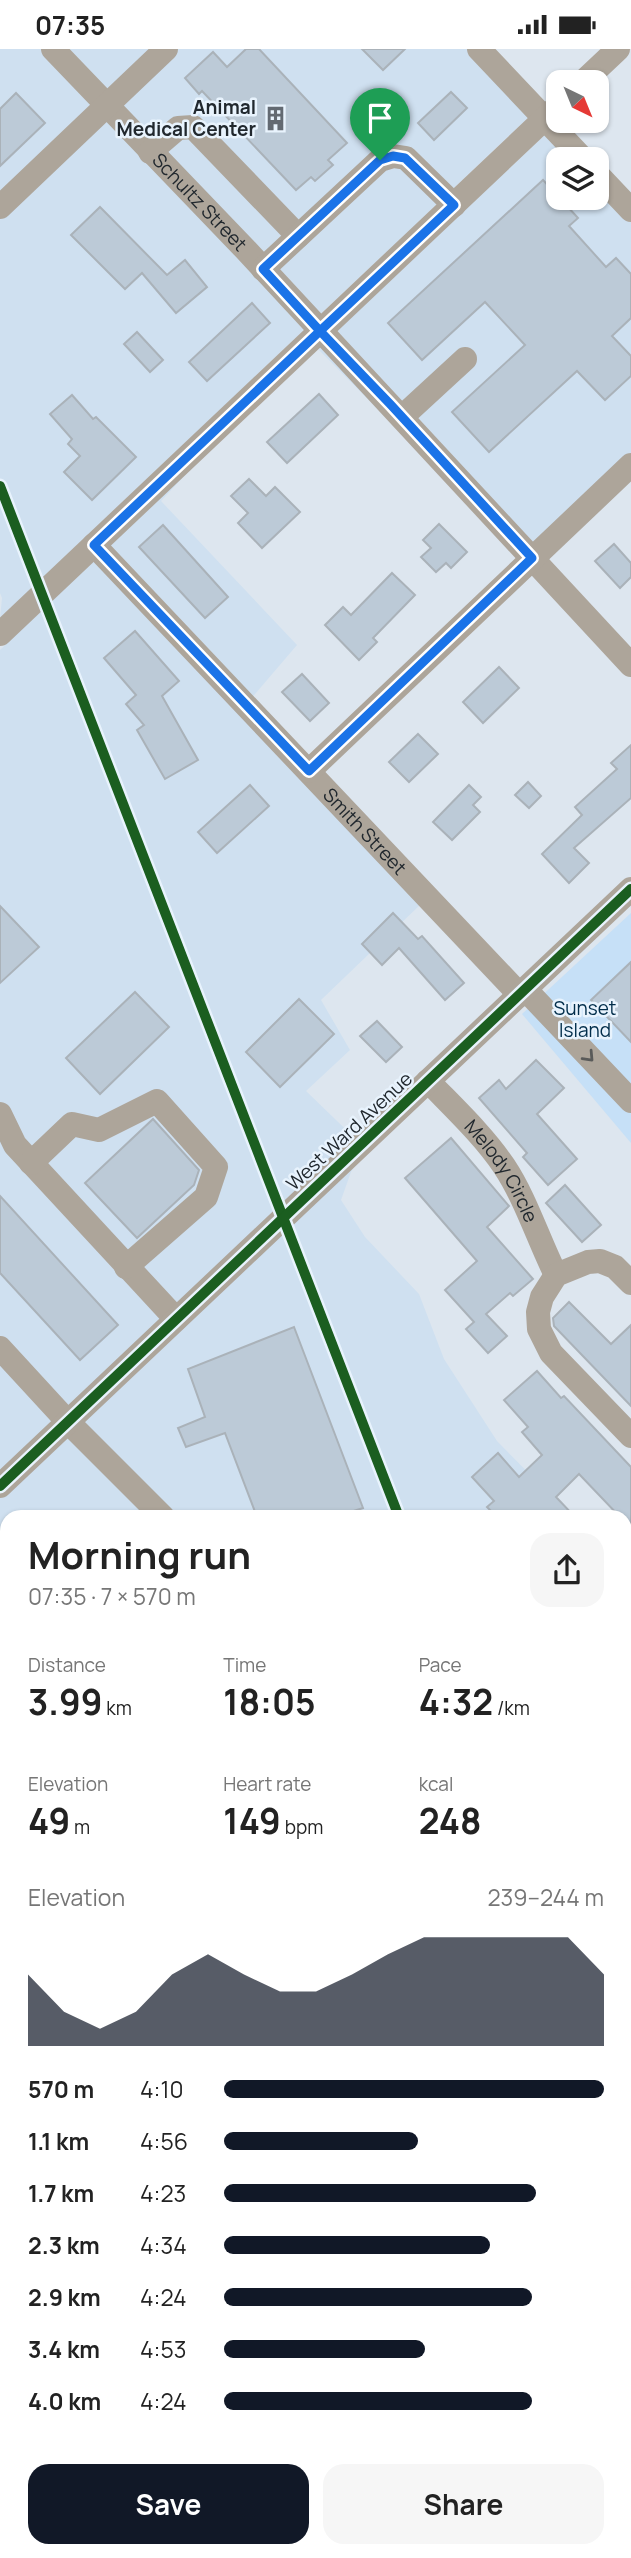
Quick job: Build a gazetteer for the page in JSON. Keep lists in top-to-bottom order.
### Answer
{
  "streets": {
    "street": [
      "Schultz Street",
      "Smith Street",
      "West Ward Avenue",
      "Melody Circle"
    ]
  },
  "crossings": [
    ["Smith Street", "West Ward Avenue"],
    ["West Ward Avenue", "Melody Circle"]
  ],
  "parks": ["Sunset Island"],
  "places": {
    "building": ["Animal Medical Center"]
  },
  "north": "bottom right",
  "page": {
    "status": "07:35",
    "heading": ["Morning run", "07:35 · 7 × 570 m"],
    "stats": [
      ["Distance", "3.99 km"],
      ["Time", "18:05"],
      ["Pace", "4:32 /km"],
      ["Elevation", "49 m"],
      ["Heart rate", "149 bpm"],
      ["kcal", "248"]
    ],
    "chart": ["Elevation", "239–244 m"],
    "list": [
      {
        "name": "570 m",
        "note": "4:10"
      },
      {
        "name": "1.1 km",
        "note": "4:56"
      },
      {
        "name": "1.7 km",
        "note": "4:23"
      },
      {
        "name": "2.3 km",
        "note": "4:34"
      },
      {
        "name": "2.9 km",
        "note": "4:24"
      },
      {
        "name": "3.4 km",
        "note": "4:53"
      },
      {
        "name": "4.0 km",
        "note": "4:24"
      }
    ],
    "buttons": ["Save", "Share"]
  }
}
